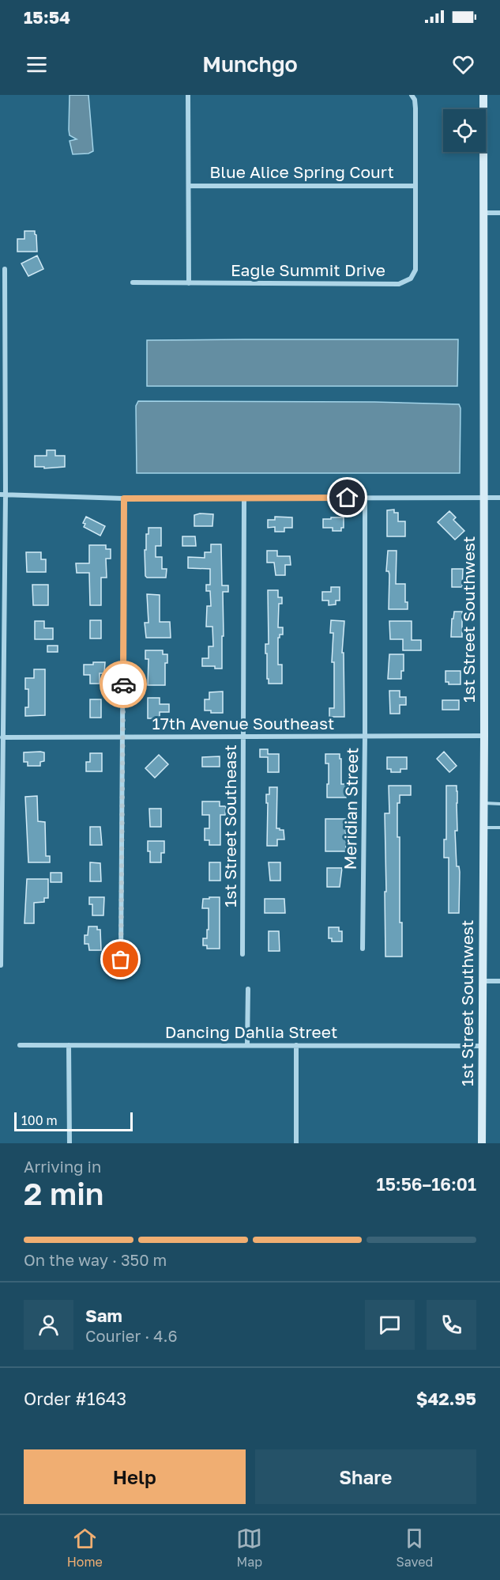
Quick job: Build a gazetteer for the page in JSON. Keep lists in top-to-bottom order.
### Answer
{
  "streets": {
    "street": [
      "Blue Alice Spring Court",
      "Eagle Summit Drive",
      "1st Street Southwest",
      "17th Avenue Southeast",
      "Meridian Street",
      "1st Street Southeast",
      "Dancing Dahlia Street"
    ]
  },
  "crossings": [
    ["Blue Alice Spring Court", "Eagle Summit Drive"],
    ["1st Street Southwest", "17th Avenue Southeast"],
    ["1st Street Southwest", "Dancing Dahlia Street"],
    ["17th Avenue Southeast", "Meridian Street"],
    ["17th Avenue Southeast", "1st Street Southeast"]
  ],
  "scale_bar": "100 m",
  "page": {
    "status": "15:54",
    "header": "Munchgo",
    "scale": "100 m",
    "heading": ["2 min", "Arriving in", "15:56–16:01"],
    "panel": [
      "Sam",
      "Courier · 4.6",
      "Order #1643",
      "$42.95"
    ],
    "bar": "On the way · 350 m",
    "buttons": ["Help", "Share"],
    "tabs": ["Home", "Map", "Saved"]
  }
}
